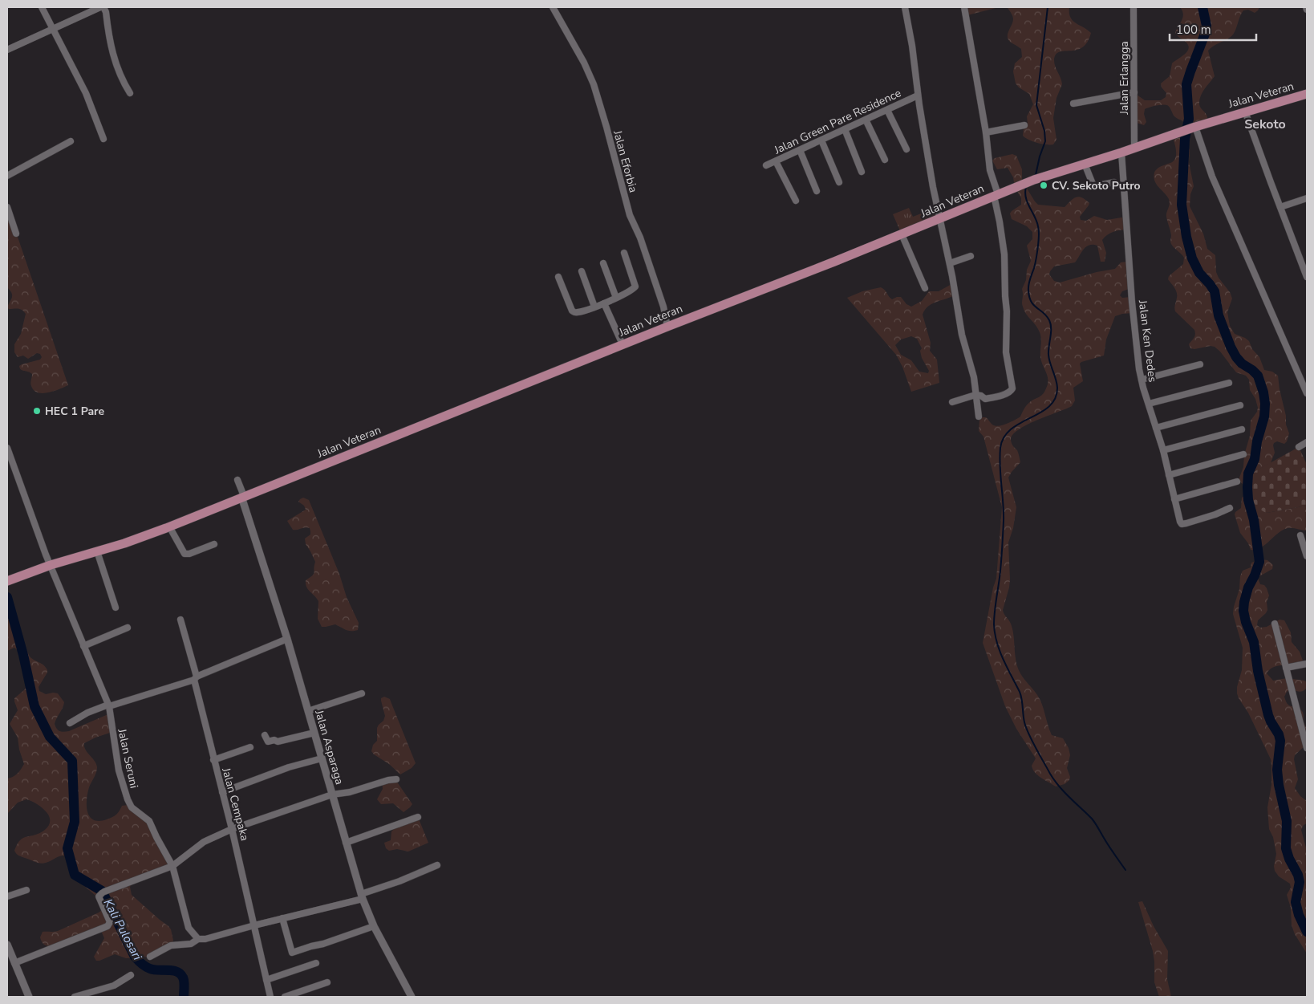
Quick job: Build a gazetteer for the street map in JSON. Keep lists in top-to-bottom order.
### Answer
{
  "streets": {
    "main road": ["Jalan Veteran"],
    "street": [
      "Jalan Erlangga",
      "Jalan Green Pare Residence",
      "Jalan Eforbia",
      "Jalan Ken Dedes",
      "Jalan Asparaga",
      "Jalan Seruni",
      "Jalan Cempaka"
    ]
  },
  "crossings": [
    ["Jalan Erlangga", "Jalan Veteran"],
    ["Jalan Veteran", "Jalan Eforbia"],
    ["Jalan Veteran", "Jalan Ken Dedes"],
    ["Jalan Veteran", "Jalan Asparaga"],
    ["Jalan Veteran", "Jalan Seruni"]
  ],
  "districts": ["Sekoto"],
  "water": ["Kali Pulosari"],
  "places": ["CV. Sekoto Putro", "HEC 1 Pare"],
  "scale_bar": "100 m"
}
